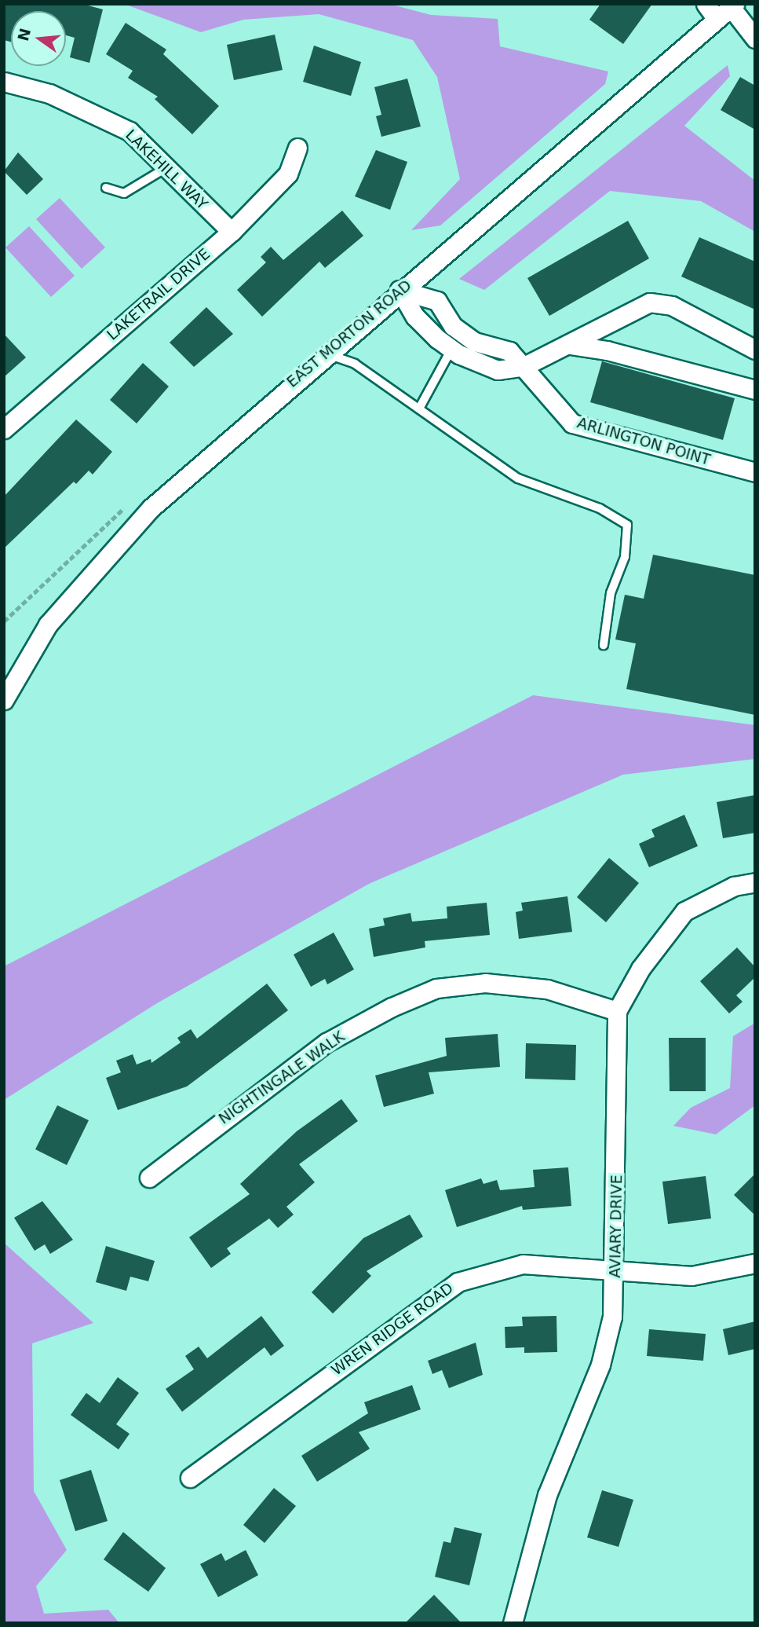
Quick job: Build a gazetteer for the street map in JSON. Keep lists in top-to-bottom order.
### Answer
{
  "streets": {
    "street": [
      "LAKEHILL WAY",
      "LAKETRAIL DRIVE",
      "EAST MORTON ROAD",
      "ARLINGTON POINT",
      "NIGHTINGALE WALK",
      "AVIARY DRIVE",
      "WREN RIDGE ROAD"
    ]
  },
  "crossings": [
    ["LAKEHILL WAY", "LAKETRAIL DRIVE"],
    ["EAST MORTON ROAD", "ARLINGTON POINT"],
    ["NIGHTINGALE WALK", "AVIARY DRIVE"],
    ["AVIARY DRIVE", "WREN RIDGE ROAD"]
  ],
  "north": "left"
}
